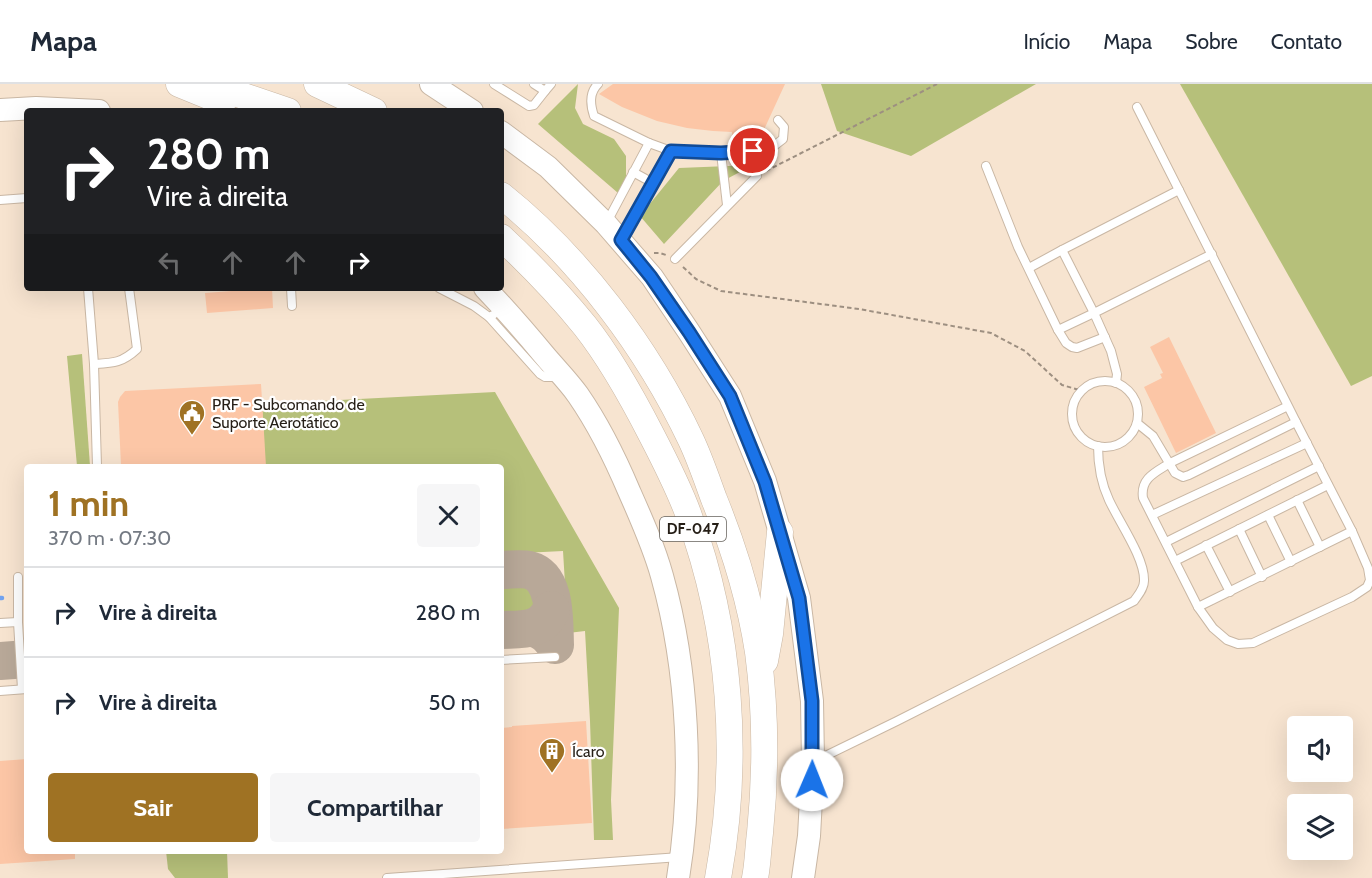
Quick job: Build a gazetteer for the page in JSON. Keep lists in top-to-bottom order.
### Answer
{
  "streets": {
    "main road": ["DF-047"]
  },
  "places": {
    "public building": ["PRF - Subcomando de Suporte Aerotático"],
    "building": ["Ícaro"]
  },
  "page": {
    "header": "Mapa",
    "nav": [
      "Início",
      "Mapa",
      "Sobre",
      "Contato"
    ],
    "turn": ["280 m", "Vire à direita"],
    "heading": ["1 min", "370 m · 07:30"],
    "list": [
      {
        "name": "Vire à direita",
        "value": "280 m"
      },
      {
        "name": "Vire à direita",
        "value": "50 m"
      }
    ],
    "buttons": ["Sair", "Compartilhar"]
  }
}
